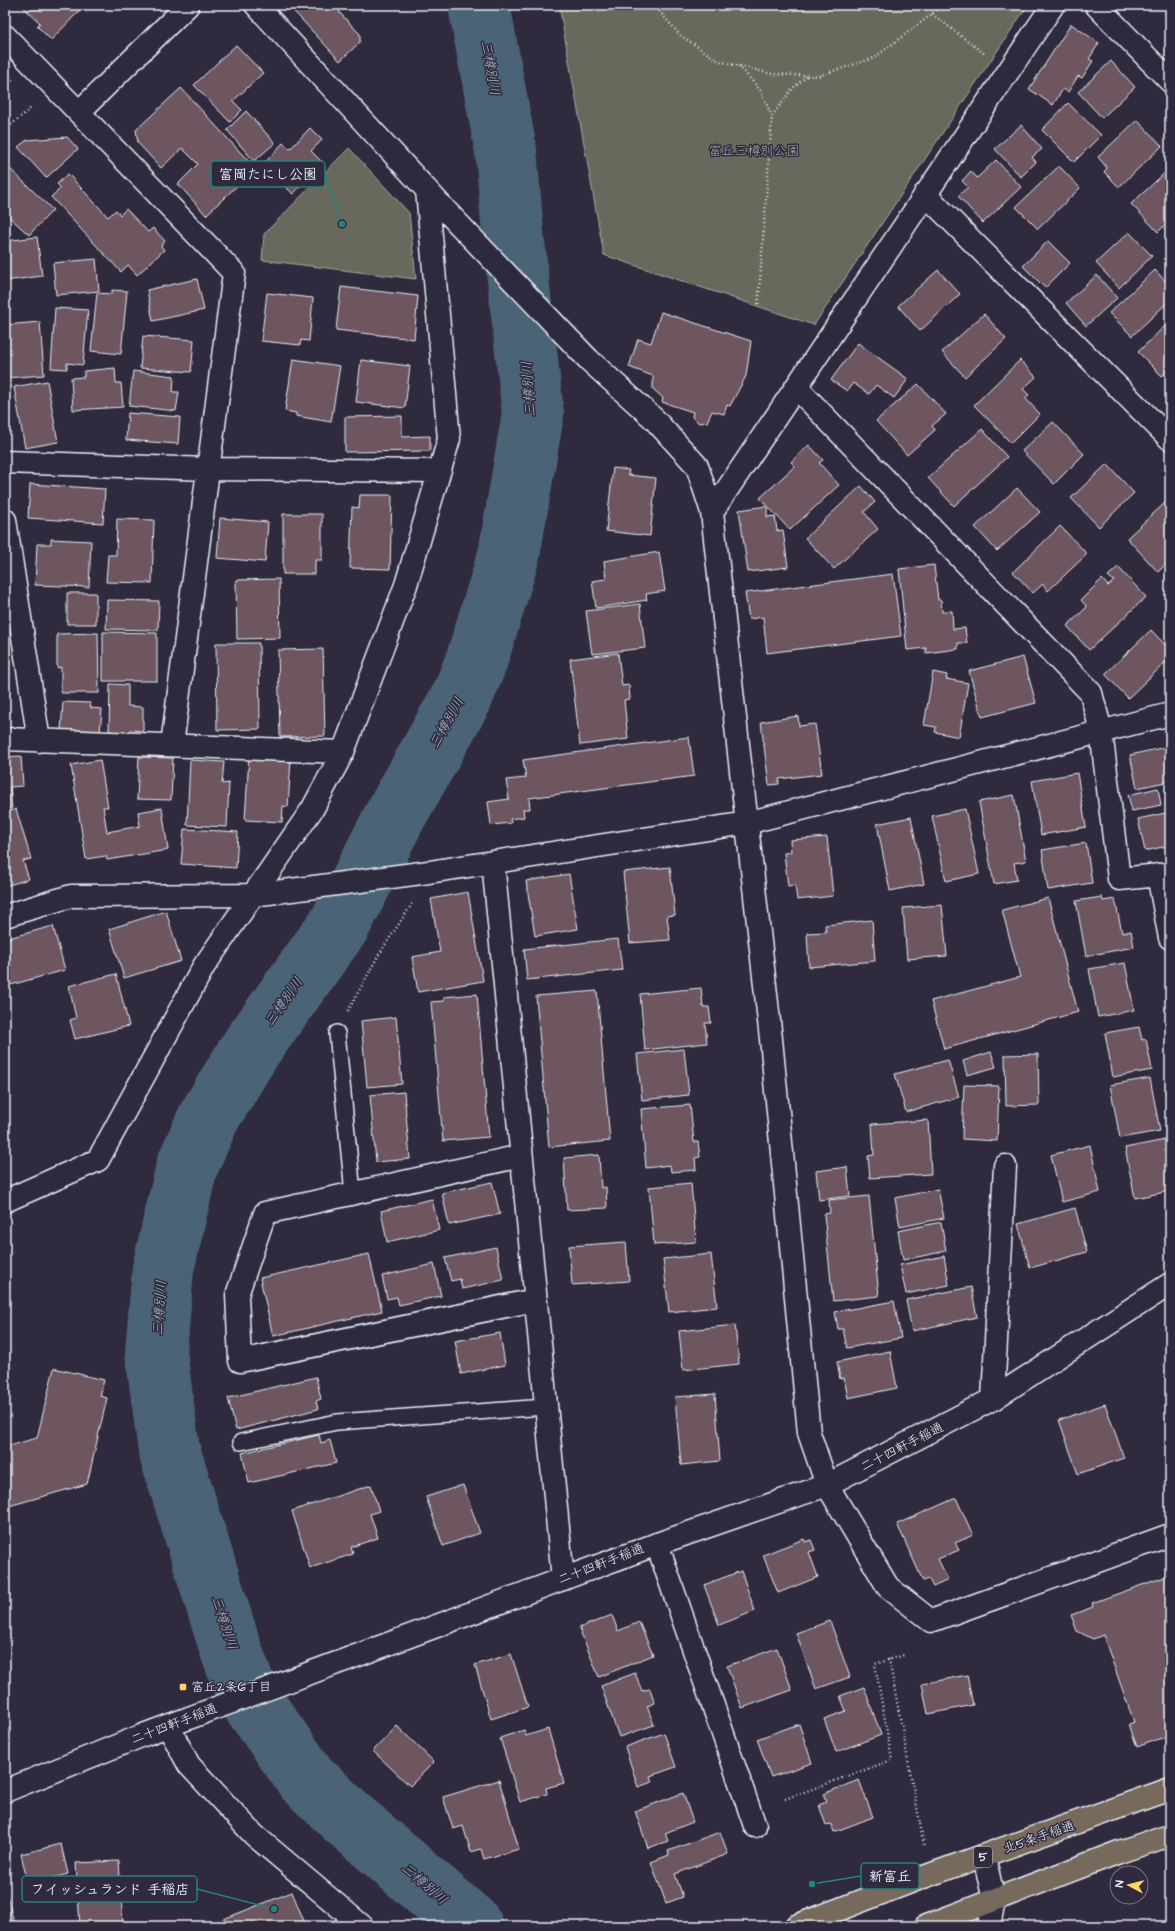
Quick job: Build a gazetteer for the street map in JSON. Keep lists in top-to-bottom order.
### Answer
{
  "streets": {
    "highway": ["北5条手稲通", "5"],
    "street": ["二十四軒手稲通"]
  },
  "water": ["三樽別川"],
  "parks": ["富丘三樽別公園"],
  "places": {
    "other": ["富岡たにし公園", "新富丘", "フイッシュランド 手稲店"],
    "transit": ["富丘2条6丁目"]
  },
  "north": "left"
}
